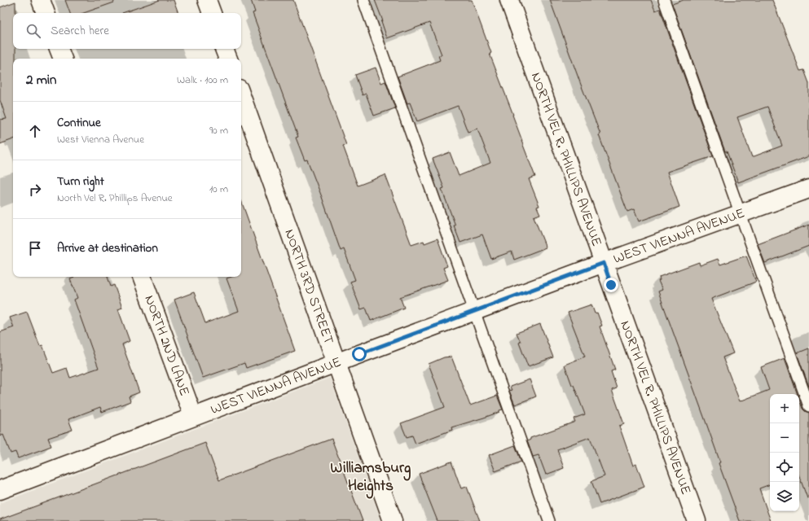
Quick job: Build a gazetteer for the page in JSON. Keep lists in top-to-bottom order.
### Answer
{
  "streets": {
    "street": [
      "NORTH VEL R. PHILLIPS AVENUE",
      "WEST VIENNA AVENUE",
      "NORTH 3RD STREET",
      "NORTH 2ND LANE"
    ]
  },
  "crossings": [
    ["NORTH VEL R. PHILLIPS AVENUE", "WEST VIENNA AVENUE"],
    ["WEST VIENNA AVENUE", "NORTH 3RD STREET"],
    ["WEST VIENNA AVENUE", "NORTH 2ND LANE"]
  ],
  "districts": ["Williamsburg Heights"],
  "page": {
    "search": "Search here",
    "heading": ["2 min", "Walk · 100 m"],
    "list": [
      ["Continue", "West Vienna Avenue", "90 m"],
      ["Turn right", "North Vel R. Phillips Avenue", "10 m"],
      "Arrive at destination"
    ],
    "map_buttons": ["+", "−"]
  }
}
